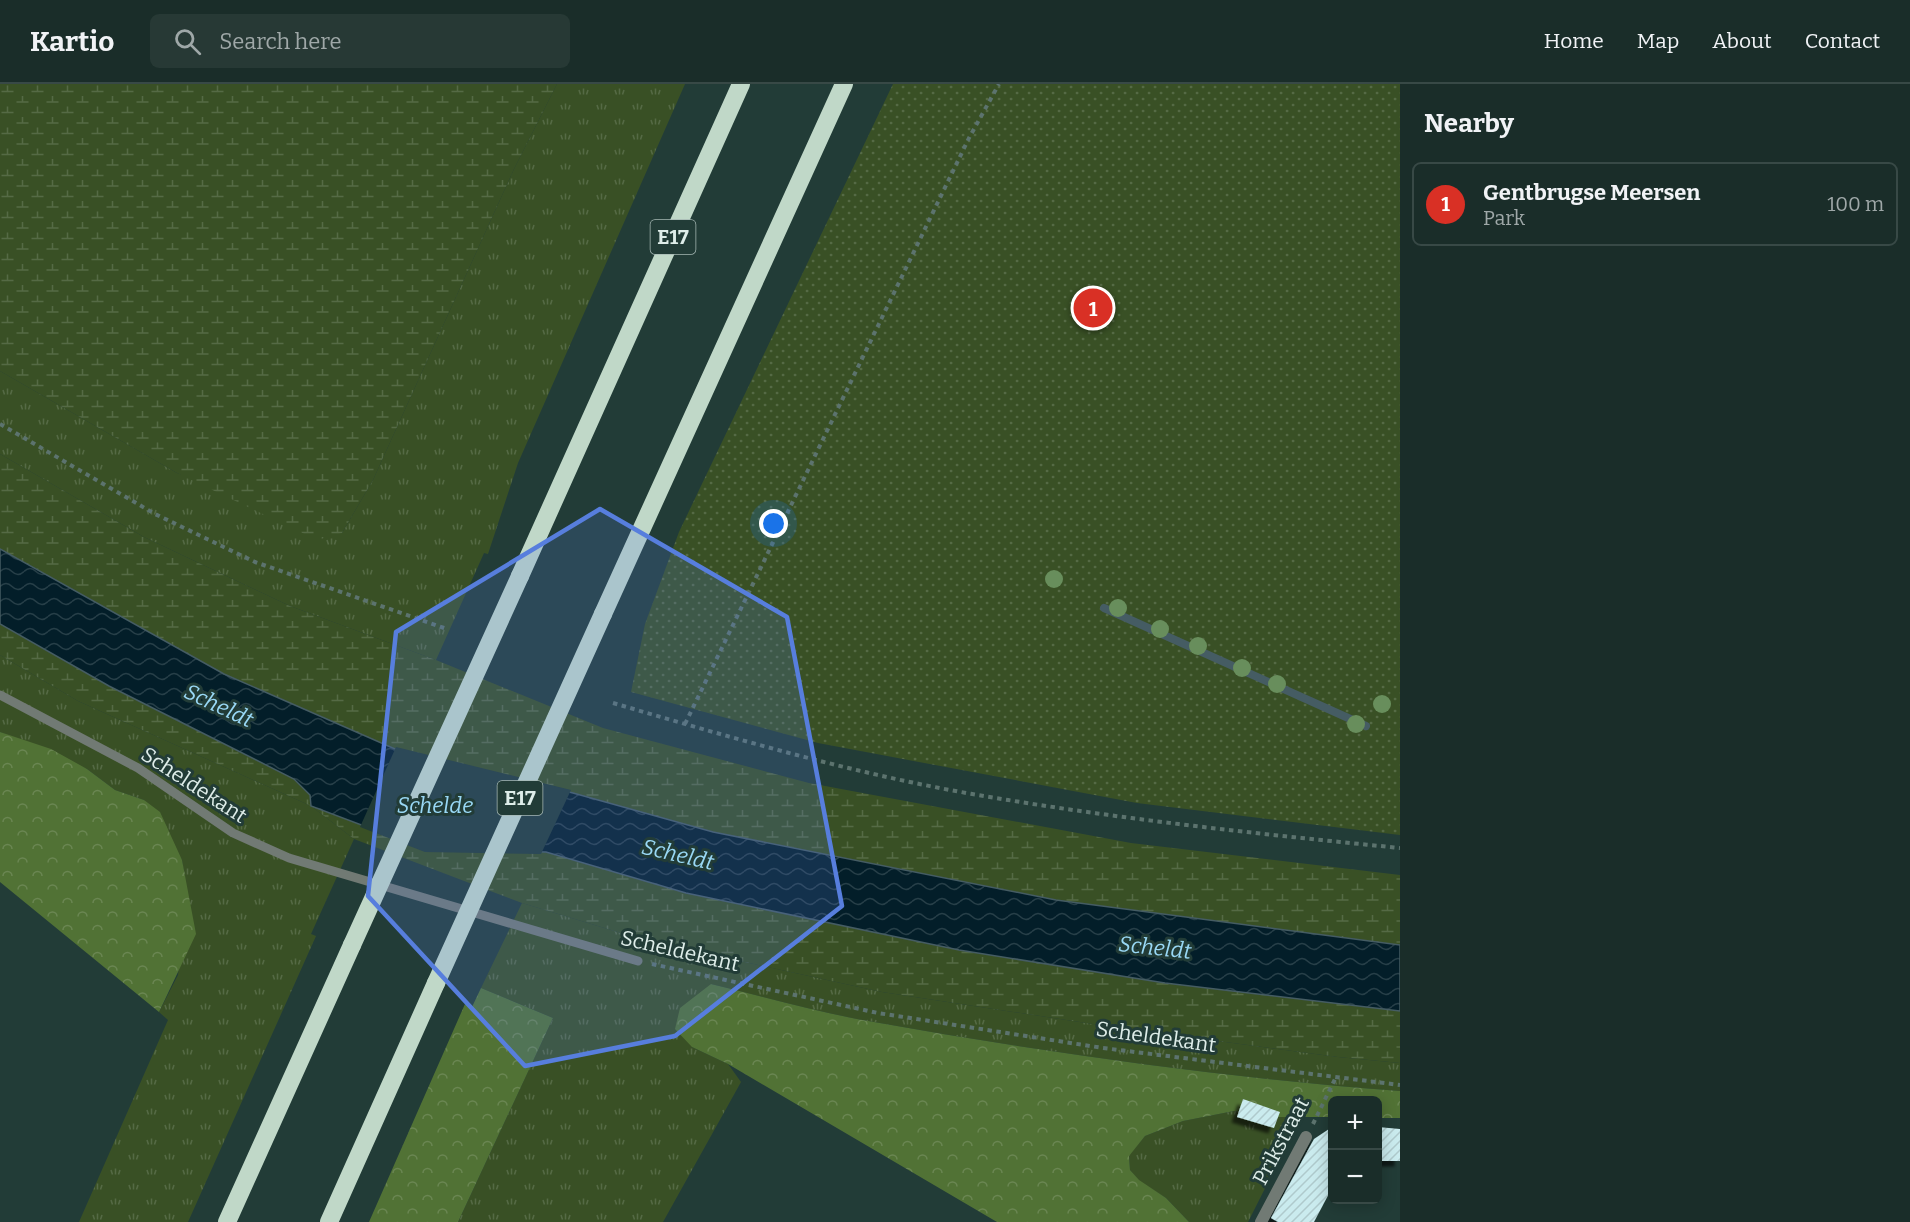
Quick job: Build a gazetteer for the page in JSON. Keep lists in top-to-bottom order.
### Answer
{
  "streets": {
    "highway": ["E17"],
    "street": ["Prikstraat"],
    "lane": ["Scheldekant"]
  },
  "crossings": [
    ["Scheldekant", "Prikstraat"]
  ],
  "water": ["Scheldt", "Schelde"],
  "page": {
    "header": "Kartio",
    "search": "Search here",
    "nav": [
      "Home",
      "Map",
      "About",
      "Contact"
    ],
    "heading": "Nearby",
    "list": [
      {
        "mark": "1",
        "name": "Gentbrugse Meersen",
        "note": "Park",
        "value": "100 m"
      }
    ],
    "pins": "1",
    "map_buttons": ["+", "−"]
  }
}
